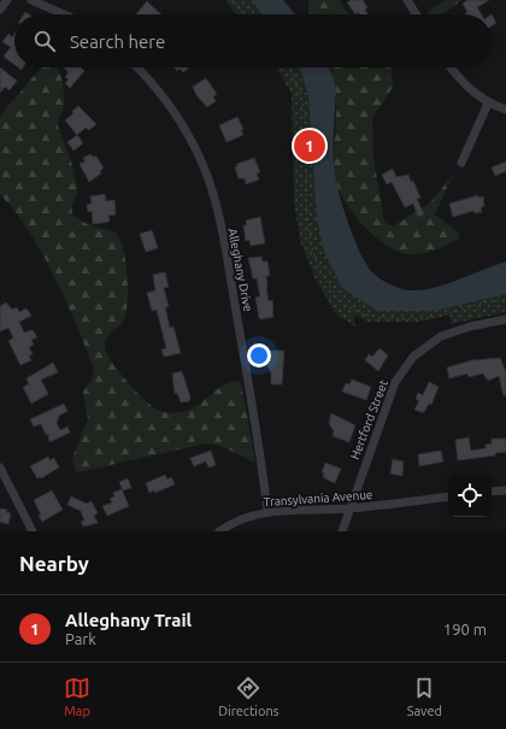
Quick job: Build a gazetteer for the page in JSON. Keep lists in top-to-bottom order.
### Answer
{
  "streets": {
    "street": ["Alleghany Drive", "Hertford Street", "Transylvania Avenue"]
  },
  "crossings": [
    ["Alleghany Drive", "Transylvania Avenue"],
    ["Hertford Street", "Transylvania Avenue"]
  ],
  "page": {
    "search": "Search here",
    "pins": "1",
    "heading": "Nearby",
    "list": [
      {
        "mark": "1",
        "name": "Alleghany Trail",
        "note": "Park",
        "value": "190 m"
      }
    ],
    "nav": ["Map", "Directions", "Saved"]
  }
}
